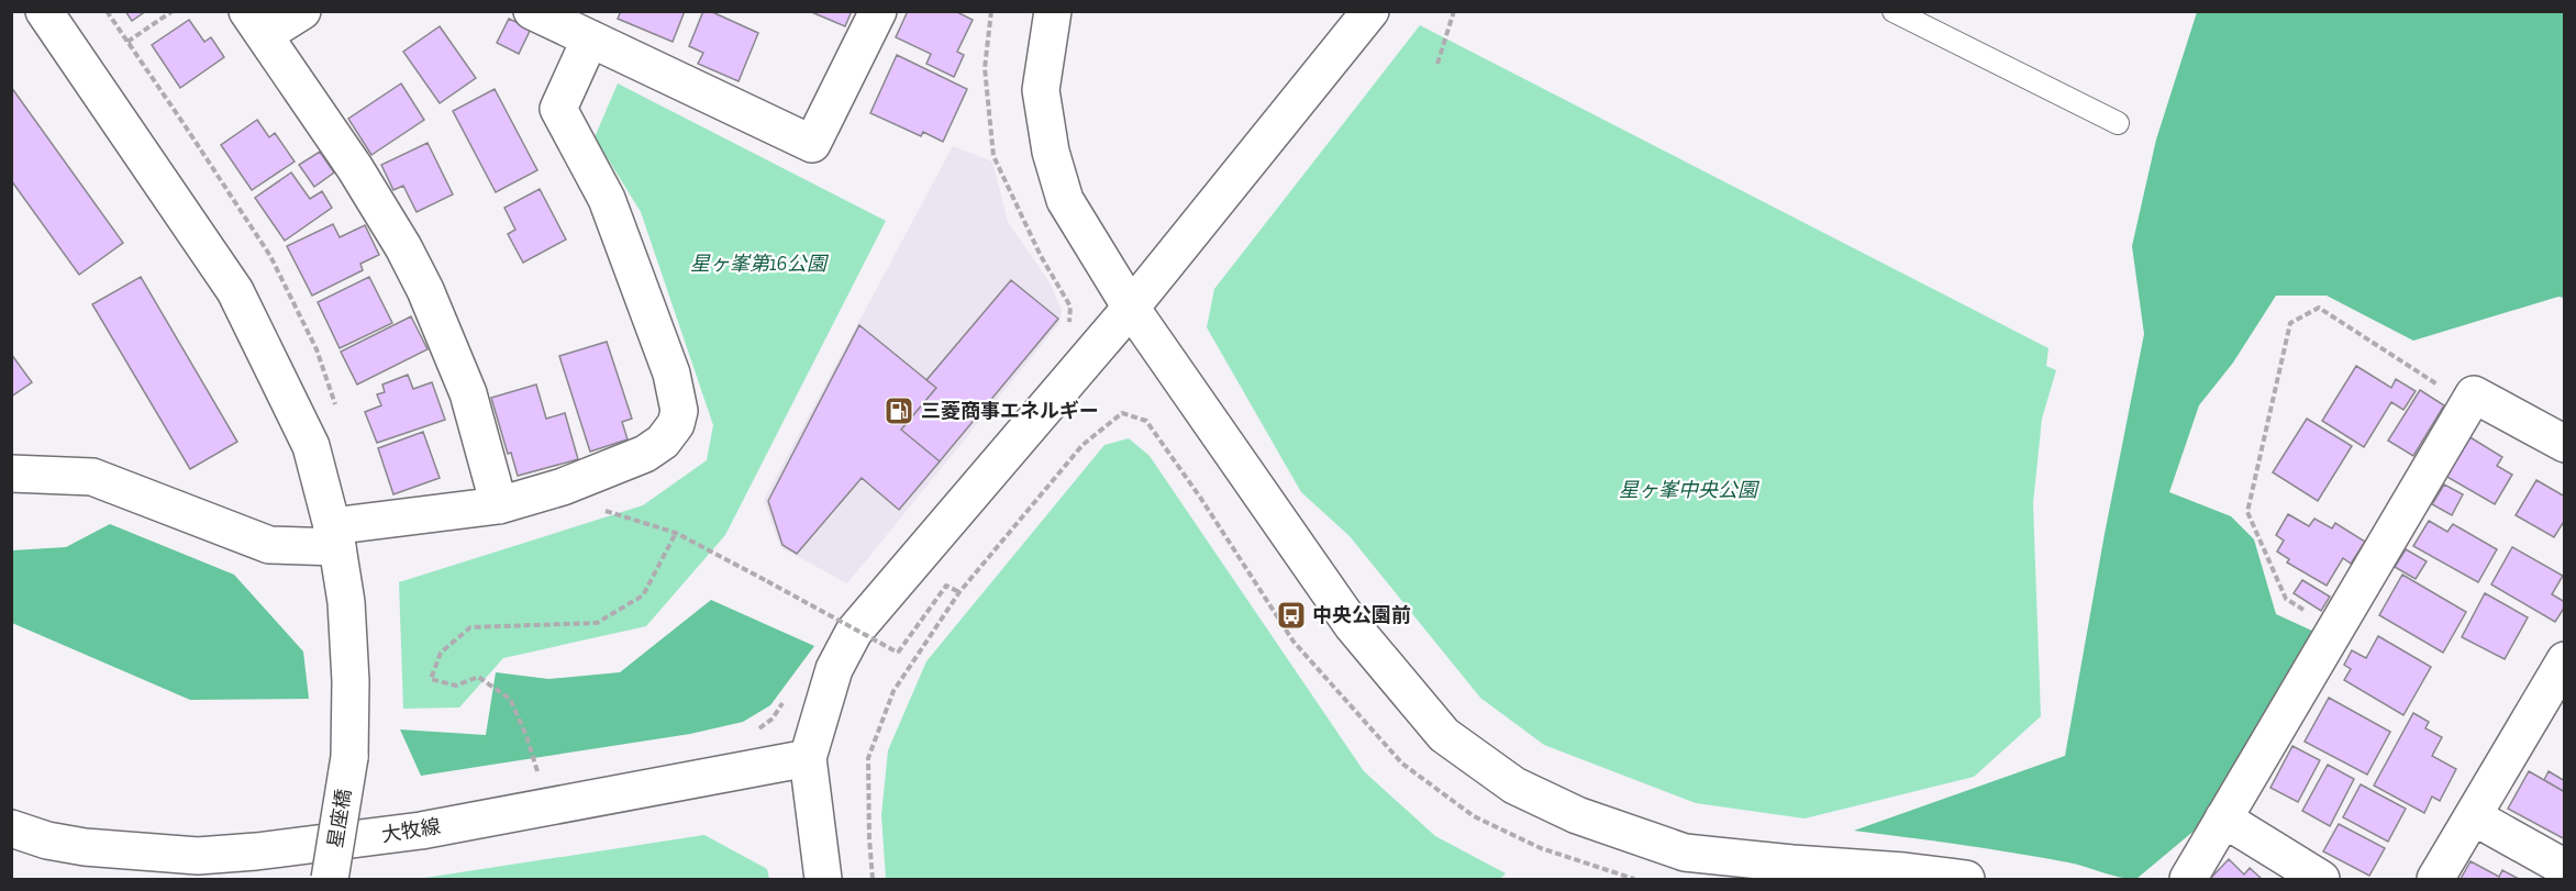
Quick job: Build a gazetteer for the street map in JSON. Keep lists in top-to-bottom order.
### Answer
{
  "streets": {
    "street": ["星座橋", "大牧線"]
  },
  "parks": ["星ヶ峯第16公園", "星ヶ峯中央公園"],
  "places": {
    "fuel station": ["三菱商事エネルギー"],
    "bus stop": ["中央公園前"]
  }
}
